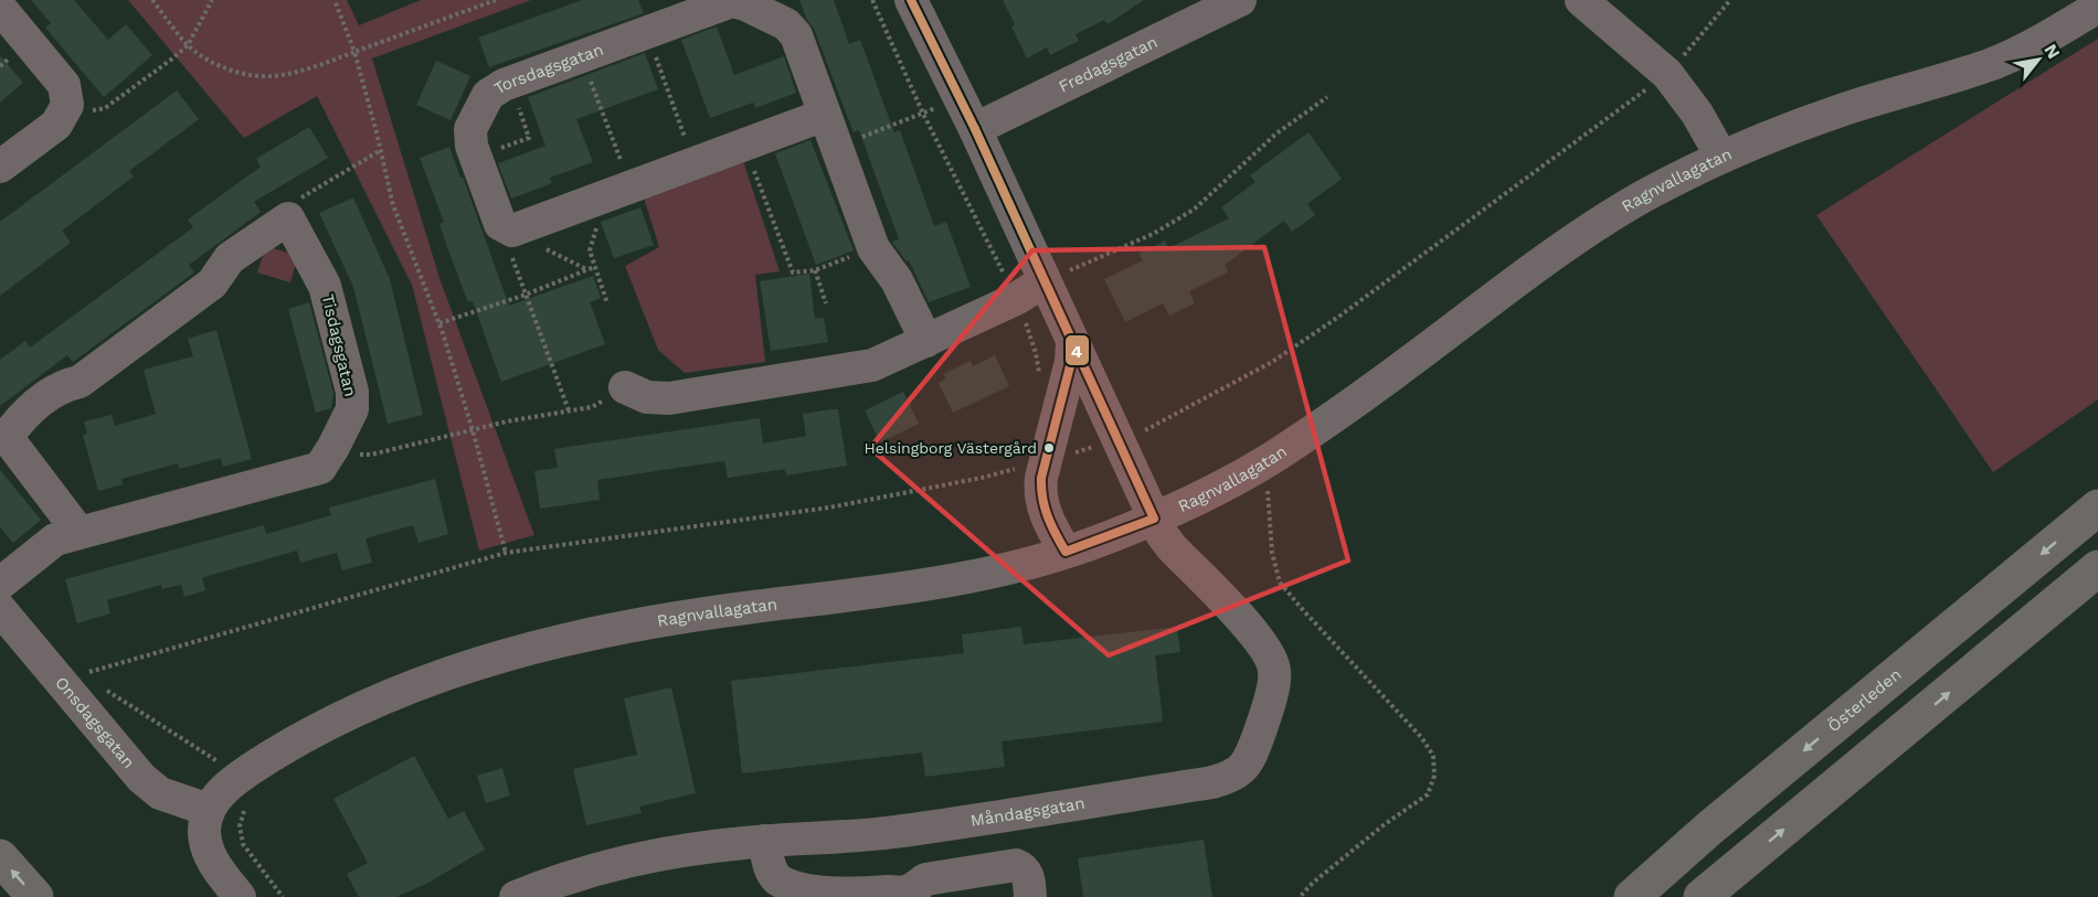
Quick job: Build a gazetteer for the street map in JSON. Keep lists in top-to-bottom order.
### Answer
{
  "streets": {
    "main road": ["Österleden"],
    "street": [
      "Fredagsgatan",
      "Torsdagsgatan",
      "Ragnvallagatan",
      "Tisdagsgatan",
      "Onsdagsgatan",
      "Måndagsgatan"
    ]
  },
  "crossings": [
    ["Fredagsgatan", "Måndagsgatan"],
    ["Ragnvallagatan", "Onsdagsgatan"],
    ["Ragnvallagatan", "Måndagsgatan"]
  ],
  "places": ["Helsingborg Västergård"],
  "lines": ["transit line 4"],
  "north": "top right"
}
